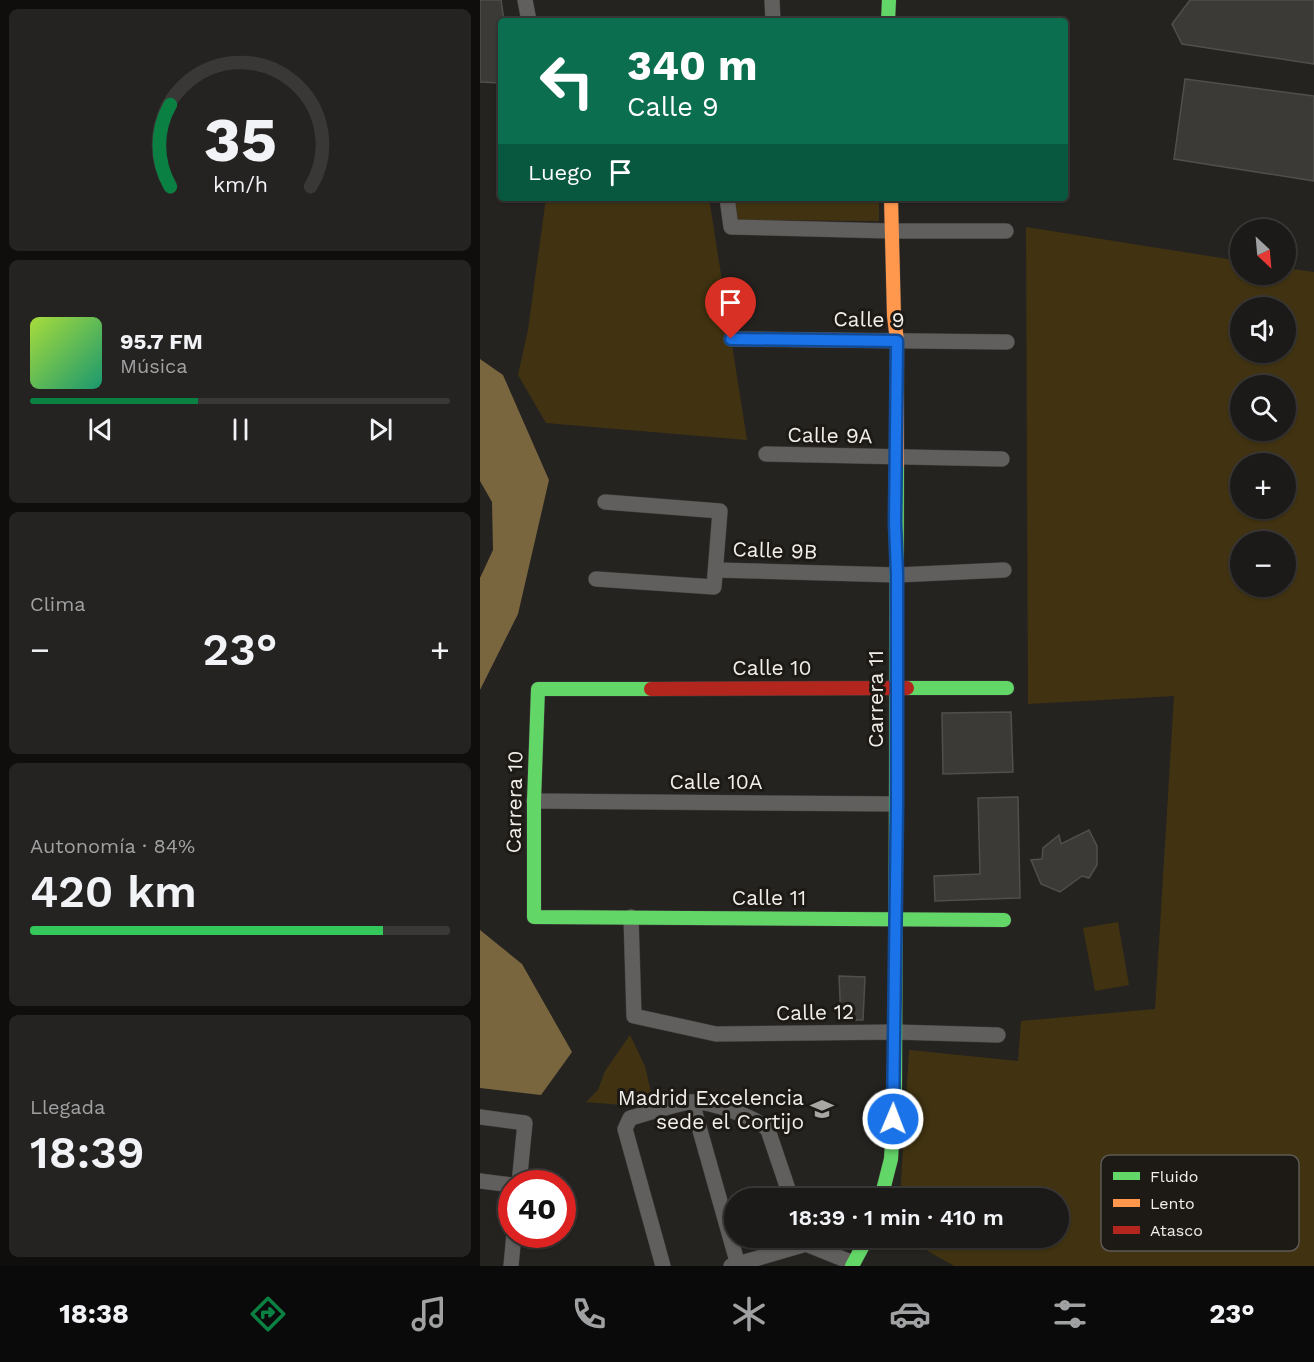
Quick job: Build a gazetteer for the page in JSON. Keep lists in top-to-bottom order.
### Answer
{
  "streets": {
    "street": [
      "Calle 9",
      "Calle 9A",
      "Calle 9B",
      "Calle 10",
      "Carrera 11",
      "Calle 10A",
      "Carrera 10",
      "Calle 11",
      "Calle 12"
    ]
  },
  "crossings": [
    ["Calle 9", "Carrera 11"],
    ["Calle 9A", "Carrera 11"],
    ["Calle 9B", "Carrera 11"],
    ["Calle 10", "Carrera 11"],
    ["Calle 10", "Carrera 10"],
    ["Carrera 11", "Calle 10A"],
    ["Carrera 11", "Calle 11"],
    ["Carrera 11", "Calle 12"],
    ["Calle 10A", "Carrera 10"],
    ["Carrera 10", "Calle 11"],
    ["Calle 11", "Calle 12"]
  ],
  "places": {
    "school or university": ["Madrid Excelencia sede el Cortijo"]
  },
  "legend": ["Fluido", "Lento", "Atasco"],
  "north": "bottom right",
  "page": {
    "turn": ["340 m", "Calle 9"],
    "then": "Luego",
    "map_buttons": ["+", "−"],
    "song": ["95.7 FM", "Música"],
    "tile": [
      "Clima",
      ["Autonomía · 84%", "420 km"],
      ["Llegada", "18:39"]
    ],
    "heat": ["−", "23°", "+"],
    "limit": "40",
    "trip": "18:39 · 1 min · 410 m",
    "tabs": ["18:38", "23°"],
    "gauge": ["35", "km/h"]
  }
}
